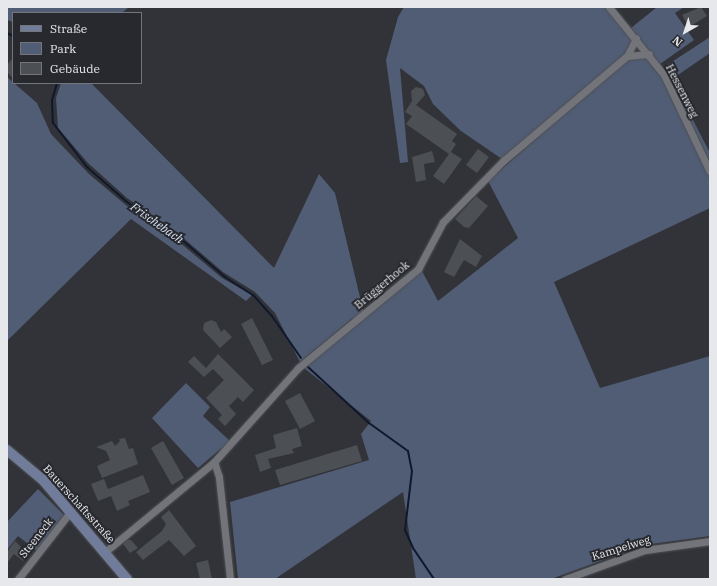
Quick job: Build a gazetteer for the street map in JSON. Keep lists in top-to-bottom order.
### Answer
{
  "streets": {
    "street": [
      "Hessenweg",
      "Brüggerhook",
      "Bauerschaftsstraße",
      "Steeneck",
      "Kampelweg"
    ]
  },
  "crossings": [
    ["Brüggerhook", "Bauerschaftsstraße"],
    ["Bauerschaftsstraße", "Steeneck"]
  ],
  "water": ["Frischebach"],
  "legend": ["Straße", "Park", "Gebäude"],
  "north": "bottom left"
}
